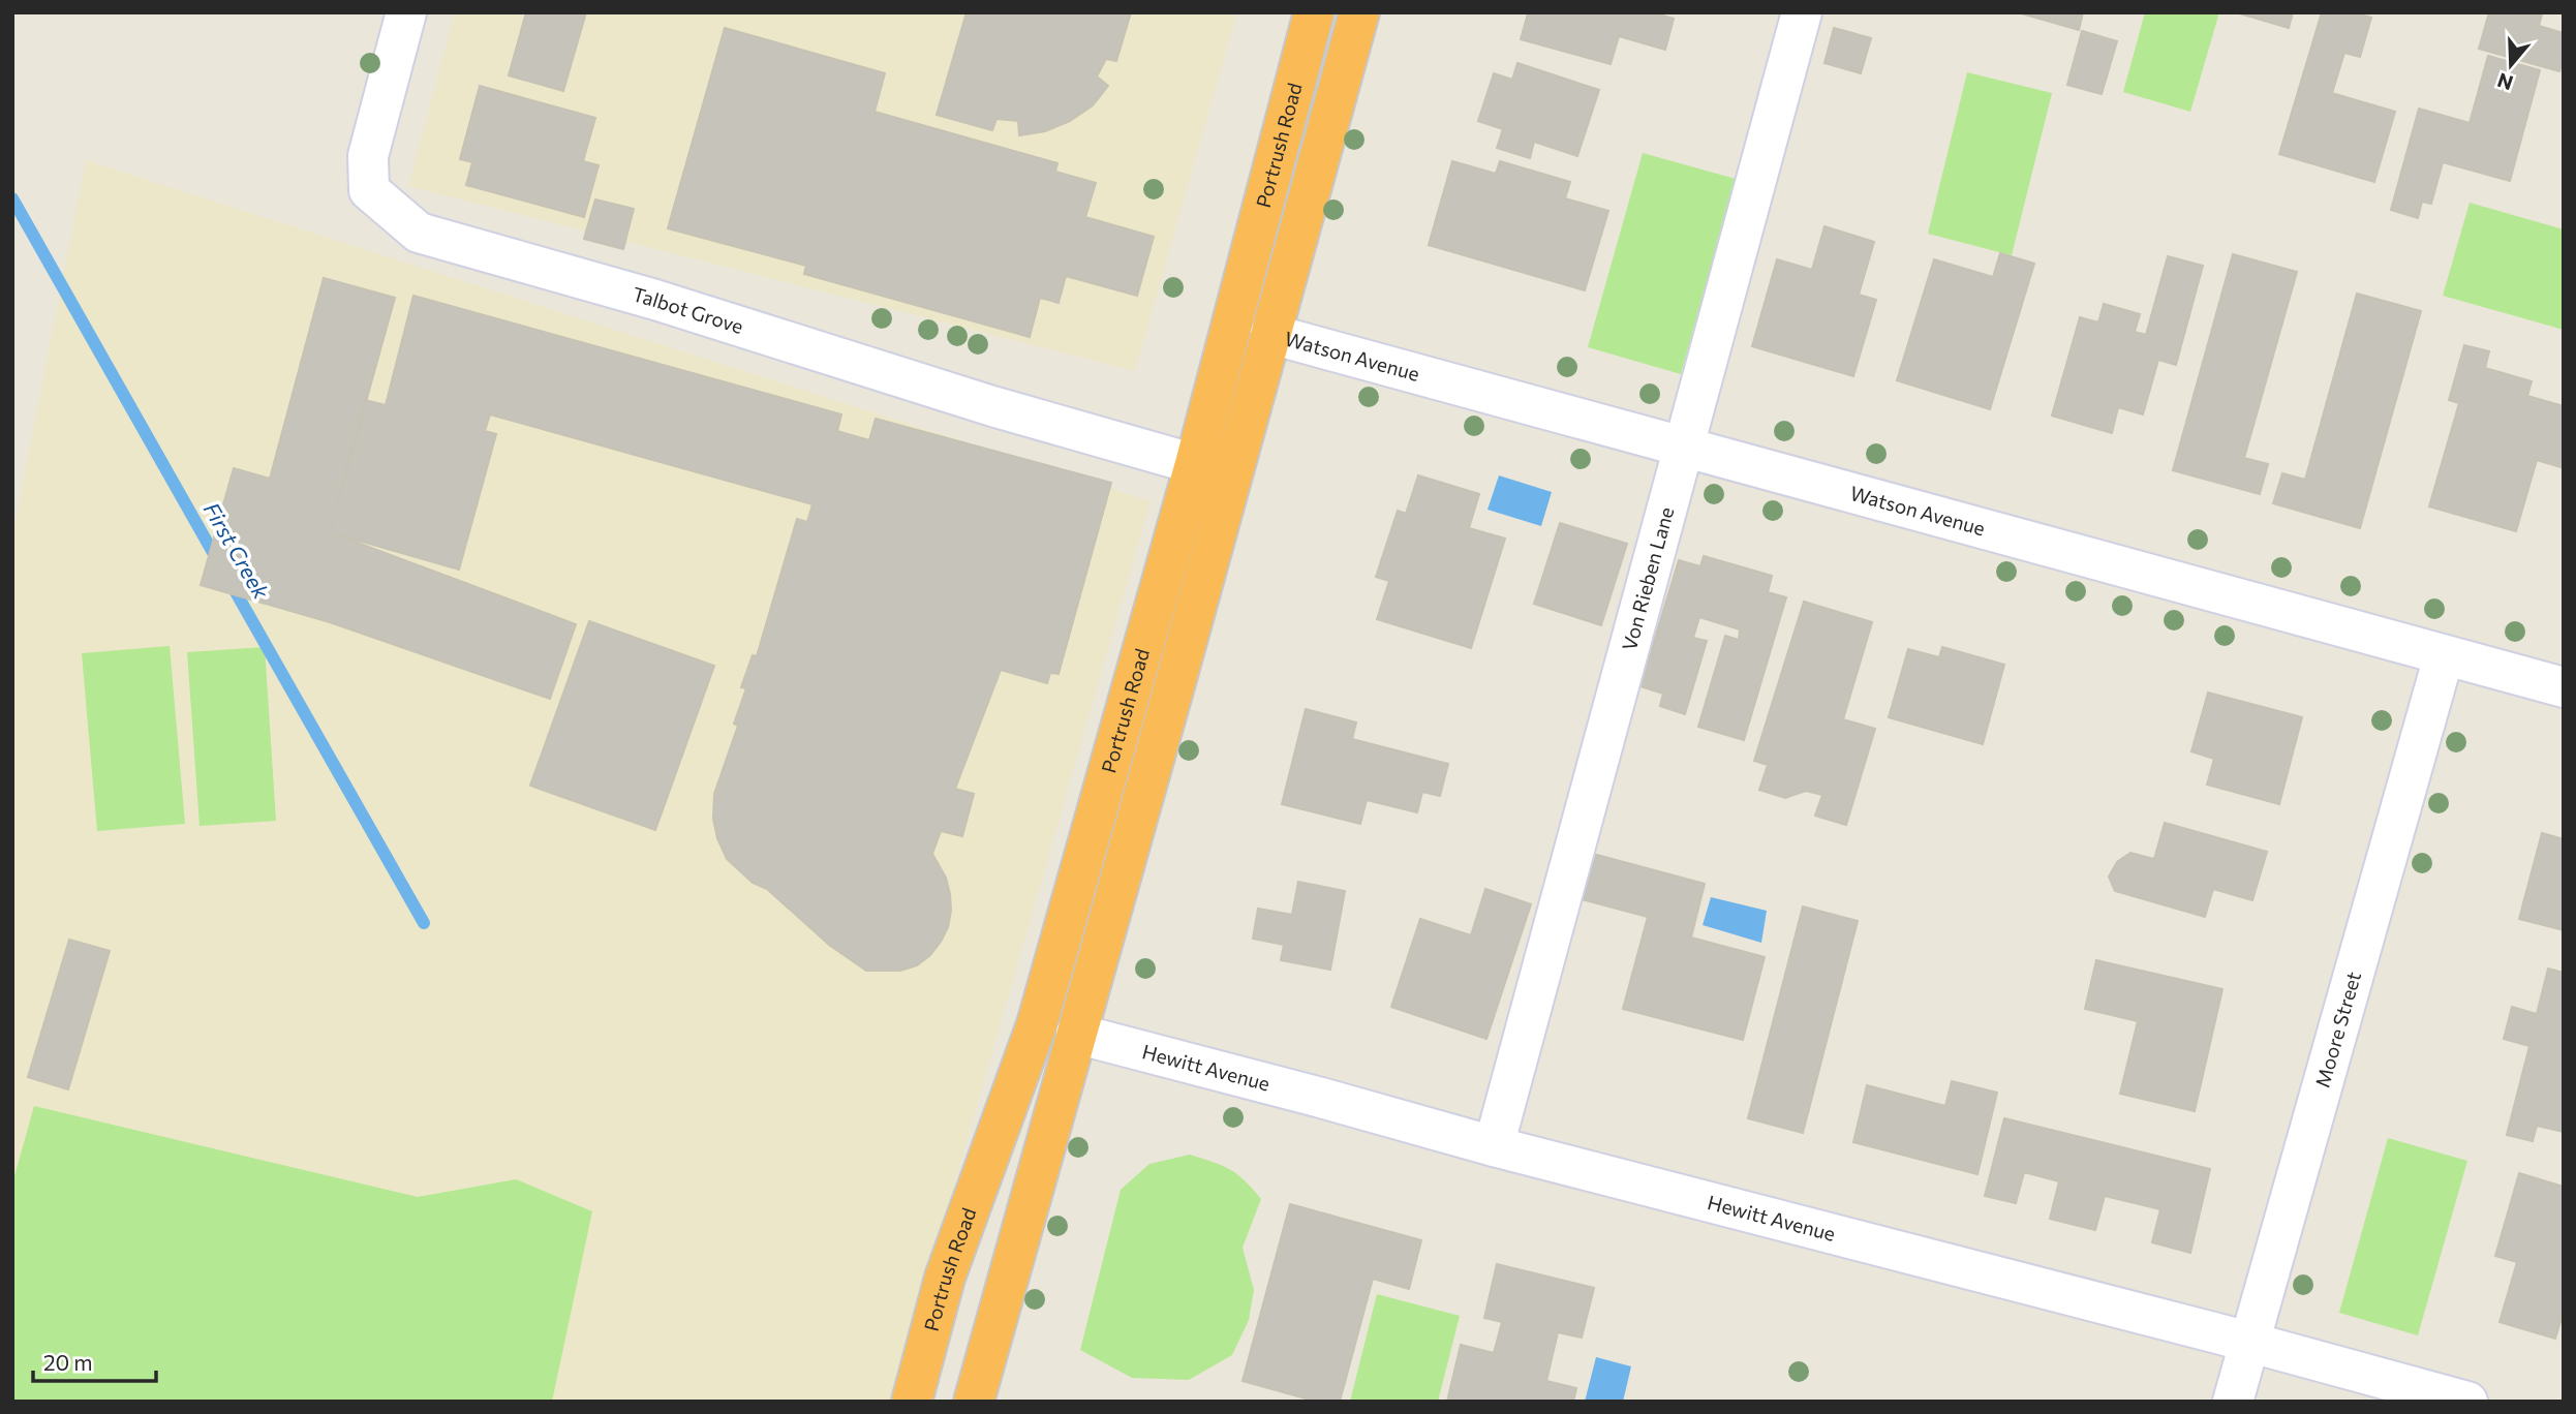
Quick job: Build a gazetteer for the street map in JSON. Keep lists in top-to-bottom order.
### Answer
{
  "streets": {
    "highway": ["Portrush Road"],
    "street": [
      "Talbot Grove",
      "Watson Avenue",
      "Von Rieben Lane",
      "Moore Street",
      "Hewitt Avenue"
    ]
  },
  "crossings": [
    ["Portrush Road", "Talbot Grove"],
    ["Portrush Road", "Watson Avenue"],
    ["Portrush Road", "Hewitt Avenue"],
    ["Watson Avenue", "Von Rieben Lane"],
    ["Watson Avenue", "Moore Street"],
    ["Von Rieben Lane", "Hewitt Avenue"],
    ["Moore Street", "Hewitt Avenue"]
  ],
  "water": ["First Creek"],
  "scale_bar": "20 m",
  "north": "bottom"
}
